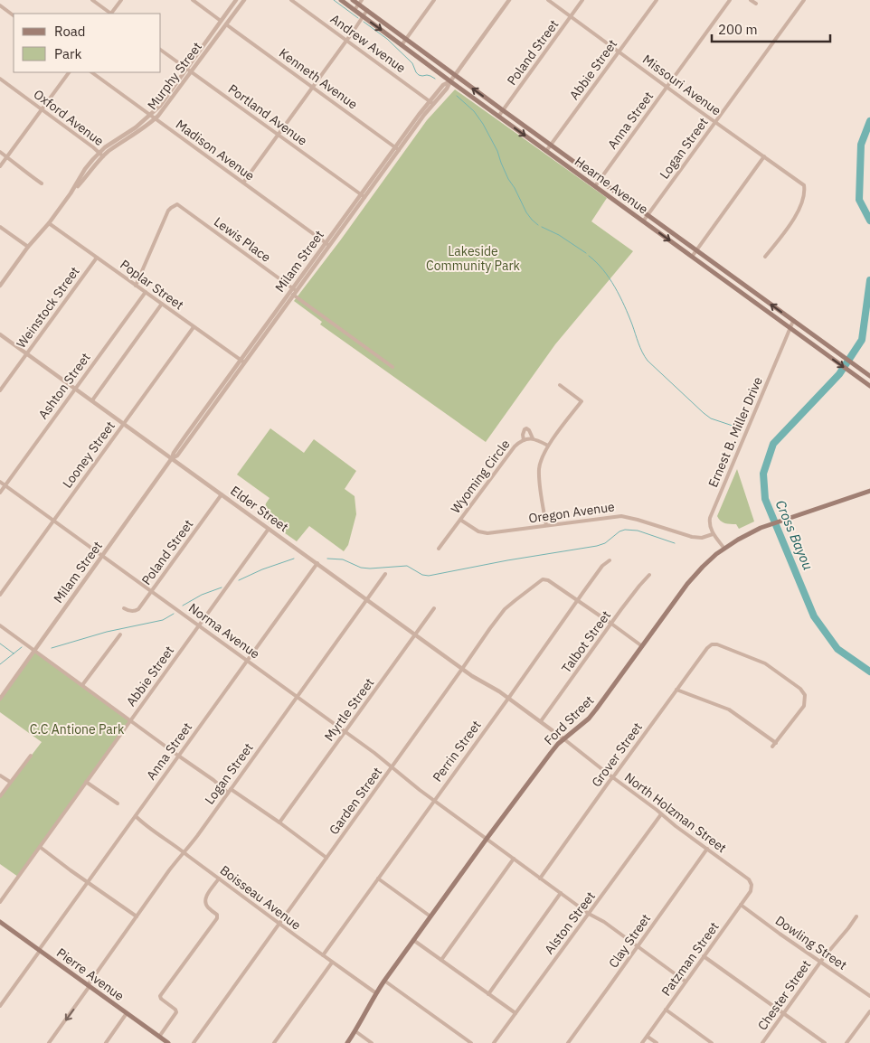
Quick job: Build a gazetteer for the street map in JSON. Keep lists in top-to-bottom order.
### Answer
{
  "streets": {
    "main road": ["Hearne Avenue", "Ford Street", "Pierre Avenue"],
    "street": [
      "Andrew Avenue",
      "Poland Street",
      "Abbie Street",
      "Murphy Street",
      "Kenneth Avenue",
      "Missouri Avenue",
      "Portland Avenue",
      "Oxford Avenue",
      "Anna Street",
      "Logan Street",
      "Madison Avenue",
      "Lewis Place",
      "Milam Street",
      "Poplar Street",
      "Weinstock Street",
      "Ashton Street",
      "Ernest B. Miller Drive",
      "Looney Street",
      "Wyoming Circle",
      "Elder Street",
      "Oregon Avenue",
      "Norma Avenue",
      "Talbot Street",
      "Myrtle Street",
      "Perrin Street",
      "Grover Street",
      "Garden Street",
      "North Holzman Street",
      "Boisseau Avenue",
      "Alston Street",
      "Clay Street",
      "Dowling Street",
      "Patzman Street",
      "Chester Street"
    ]
  },
  "crossings": [
    ["Andrew Avenue", "Milam Street"],
    ["Poland Street", "Missouri Avenue"],
    ["Poland Street", "Hearne Avenue"],
    ["Poland Street", "Elder Street"],
    ["Poland Street", "Norma Avenue"],
    ["Abbie Street", "Missouri Avenue"],
    ["Abbie Street", "Hearne Avenue"],
    ["Abbie Street", "Elder Street"],
    ["Abbie Street", "Norma Avenue"],
    ["Murphy Street", "Kenneth Avenue"],
    ["Murphy Street", "Portland Avenue"],
    ["Murphy Street", "Oxford Avenue"],
    ["Murphy Street", "Madison Avenue"],
    ["Murphy Street", "Poplar Street"],
    ["Kenneth Avenue", "Milam Street"],
    ["Missouri Avenue", "Anna Street"],
    ["Missouri Avenue", "Logan Street"],
    ["Portland Avenue", "Milam Street"],
    ["Anna Street", "Hearne Avenue"],
    ["Anna Street", "Elder Street"],
    ["Anna Street", "Norma Avenue"],
    ["Anna Street", "Boisseau Avenue"],
    ["Anna Street", "Pierre Avenue"],
    ["Logan Street", "Hearne Avenue"],
    ["Logan Street", "Elder Street"],
    ["Logan Street", "Norma Avenue"],
    ["Logan Street", "Boisseau Avenue"],
    ["Logan Street", "Pierre Avenue"],
    ["Madison Avenue", "Milam Street"],
    ["Hearne Avenue", "Milam Street"],
    ["Hearne Avenue", "Ernest B. Miller Drive"],
    ["Lewis Place", "Milam Street"],
    ["Lewis Place", "Poplar Street"],
    ["Milam Street", "Poplar Street"],
    ["Milam Street", "Elder Street"],
    ["Milam Street", "Norma Avenue"],
    ["Poplar Street", "Weinstock Street"],
    ["Poplar Street", "Ashton Street"],
    ["Poplar Street", "Looney Street"],
    ["Weinstock Street", "Elder Street"],
    ["Ashton Street", "Elder Street"],
    ["Ashton Street", "Norma Avenue"],
    ["Ernest B. Miller Drive", "Oregon Avenue"],
    ["Looney Street", "Elder Street"],
    ["Looney Street", "Norma Avenue"],
    ["Wyoming Circle", "Oregon Avenue"],
    ["Elder Street", "Talbot Street"],
    ["Elder Street", "Myrtle Street"],
    ["Elder Street", "Ford Street"],
    ["Elder Street", "Perrin Street"],
    ["Elder Street", "Garden Street"],
    ["Elder Street", "North Holzman Street"],
    ["Norma Avenue", "Myrtle Street"],
    ["Norma Avenue", "Ford Street"],
    ["Norma Avenue", "Perrin Street"],
    ["Norma Avenue", "Grover Street"],
    ["Norma Avenue", "Garden Street"],
    ["Norma Avenue", "Alston Street"],
    ["Norma Avenue", "Clay Street"],
    ["Norma Avenue", "Patzman Street"],
    ["Ford Street", "North Holzman Street"],
    ["Ford Street", "Boisseau Avenue"],
    ["Perrin Street", "Garden Street"],
    ["Perrin Street", "Boisseau Avenue"],
    ["Grover Street", "North Holzman Street"],
    ["Garden Street", "Boisseau Avenue"],
    ["North Holzman Street", "Alston Street"],
    ["North Holzman Street", "Clay Street"],
    ["North Holzman Street", "Patzman Street"],
    ["Dowling Street", "Patzman Street"],
    ["Dowling Street", "Chester Street"]
  ],
  "water": ["Cross Bayou"],
  "parks": ["Lakeside Community Park", "C.C Antione Park"],
  "legend": ["Road", "Park"],
  "scale_bar": "200 m"
}
